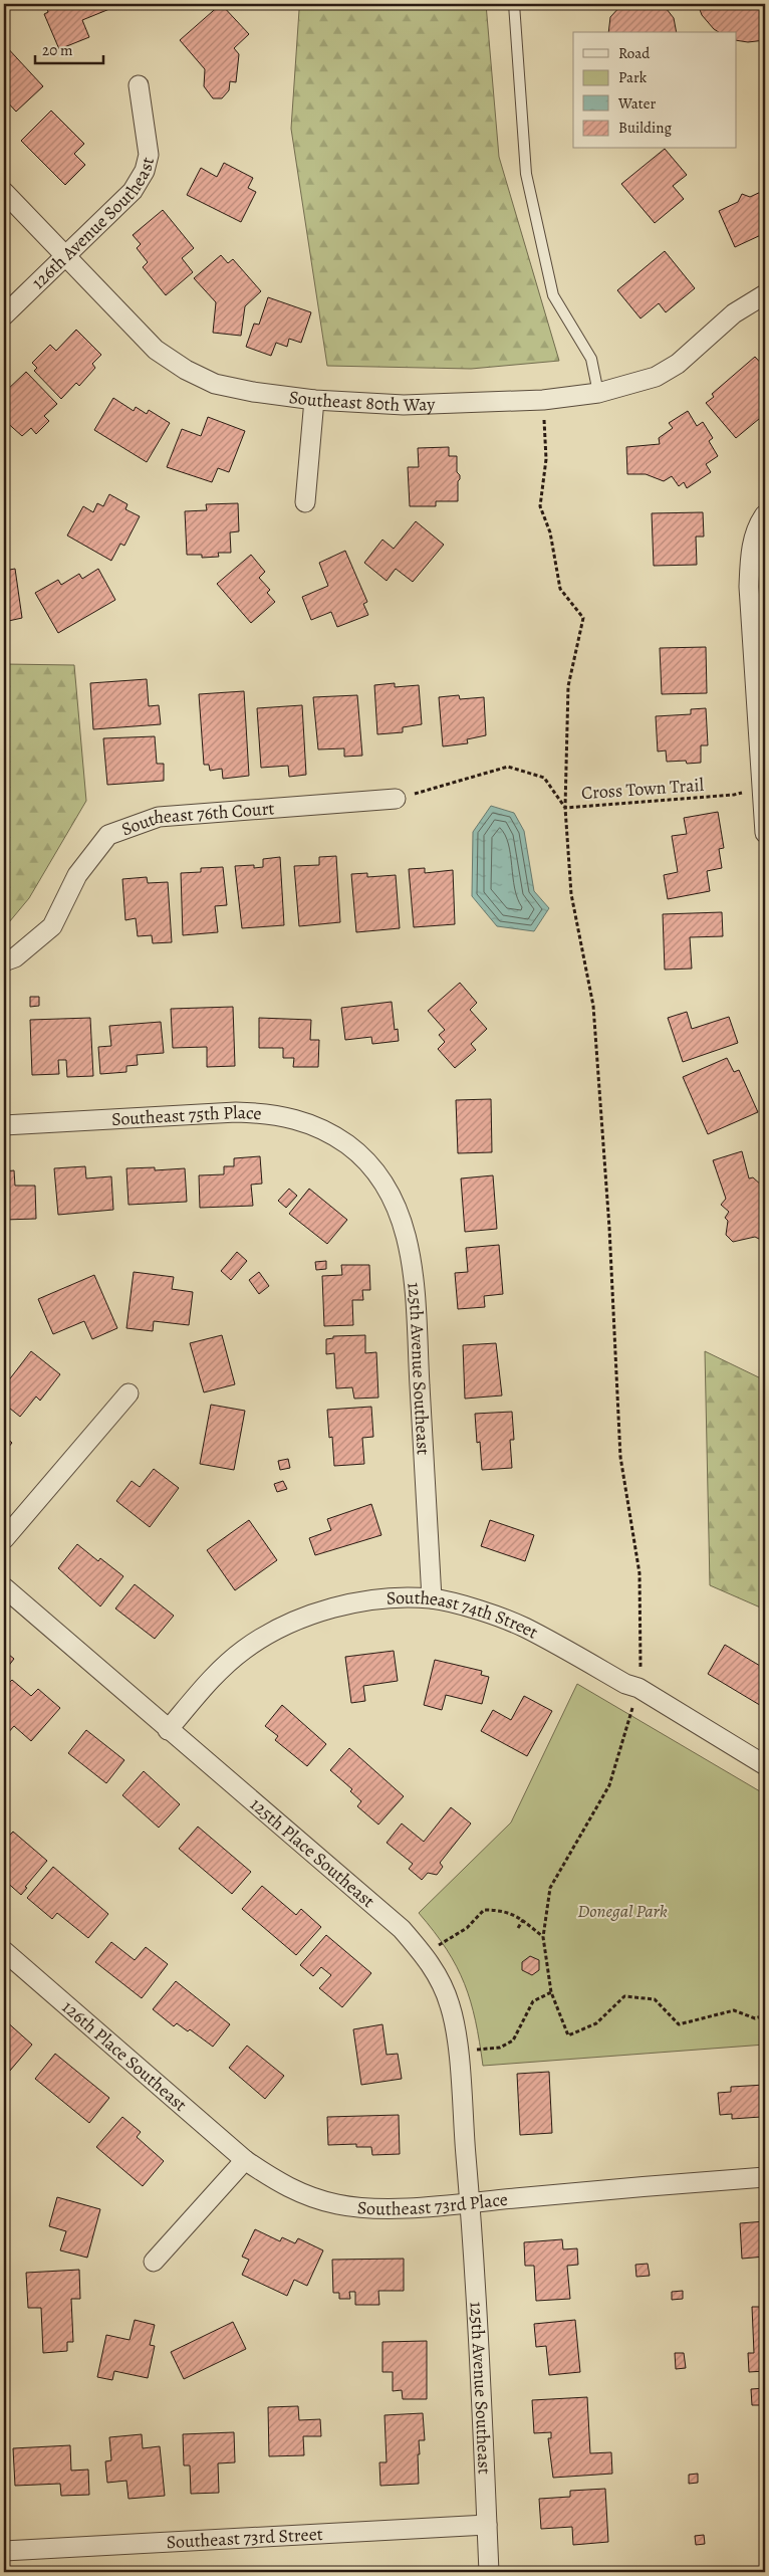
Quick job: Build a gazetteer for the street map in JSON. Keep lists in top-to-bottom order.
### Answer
{
  "streets": {
    "street": [
      "126th Avenue Southeast",
      "Southeast 80th Way",
      "Southeast 76th Court",
      "Southeast 75th Place",
      "125th Avenue Southeast",
      "Southeast 74th Street",
      "125th Place Southeast",
      "126th Place Southeast",
      "Southeast 73rd Place",
      "Southeast 73rd Street"
    ],
    "path": ["Cross Town Trail"]
  },
  "crossings": [
    ["126th Avenue Southeast", "Southeast 80th Way"],
    ["Cross Town Trail", "Southeast 76th Court"],
    ["Southeast 75th Place", "125th Avenue Southeast"],
    ["125th Avenue Southeast", "Southeast 74th Street"],
    ["125th Avenue Southeast", "125th Place Southeast"],
    ["125th Avenue Southeast", "Southeast 73rd Place"],
    ["125th Avenue Southeast", "Southeast 73rd Street"],
    ["Southeast 74th Street", "125th Place Southeast"],
    ["125th Place Southeast", "Southeast 73rd Place"],
    ["126th Place Southeast", "Southeast 73rd Place"]
  ],
  "parks": ["Donegal Park"],
  "legend": [
    "Road",
    "Park",
    "Water",
    "Building"
  ],
  "scale_bar": "20 m"
}
